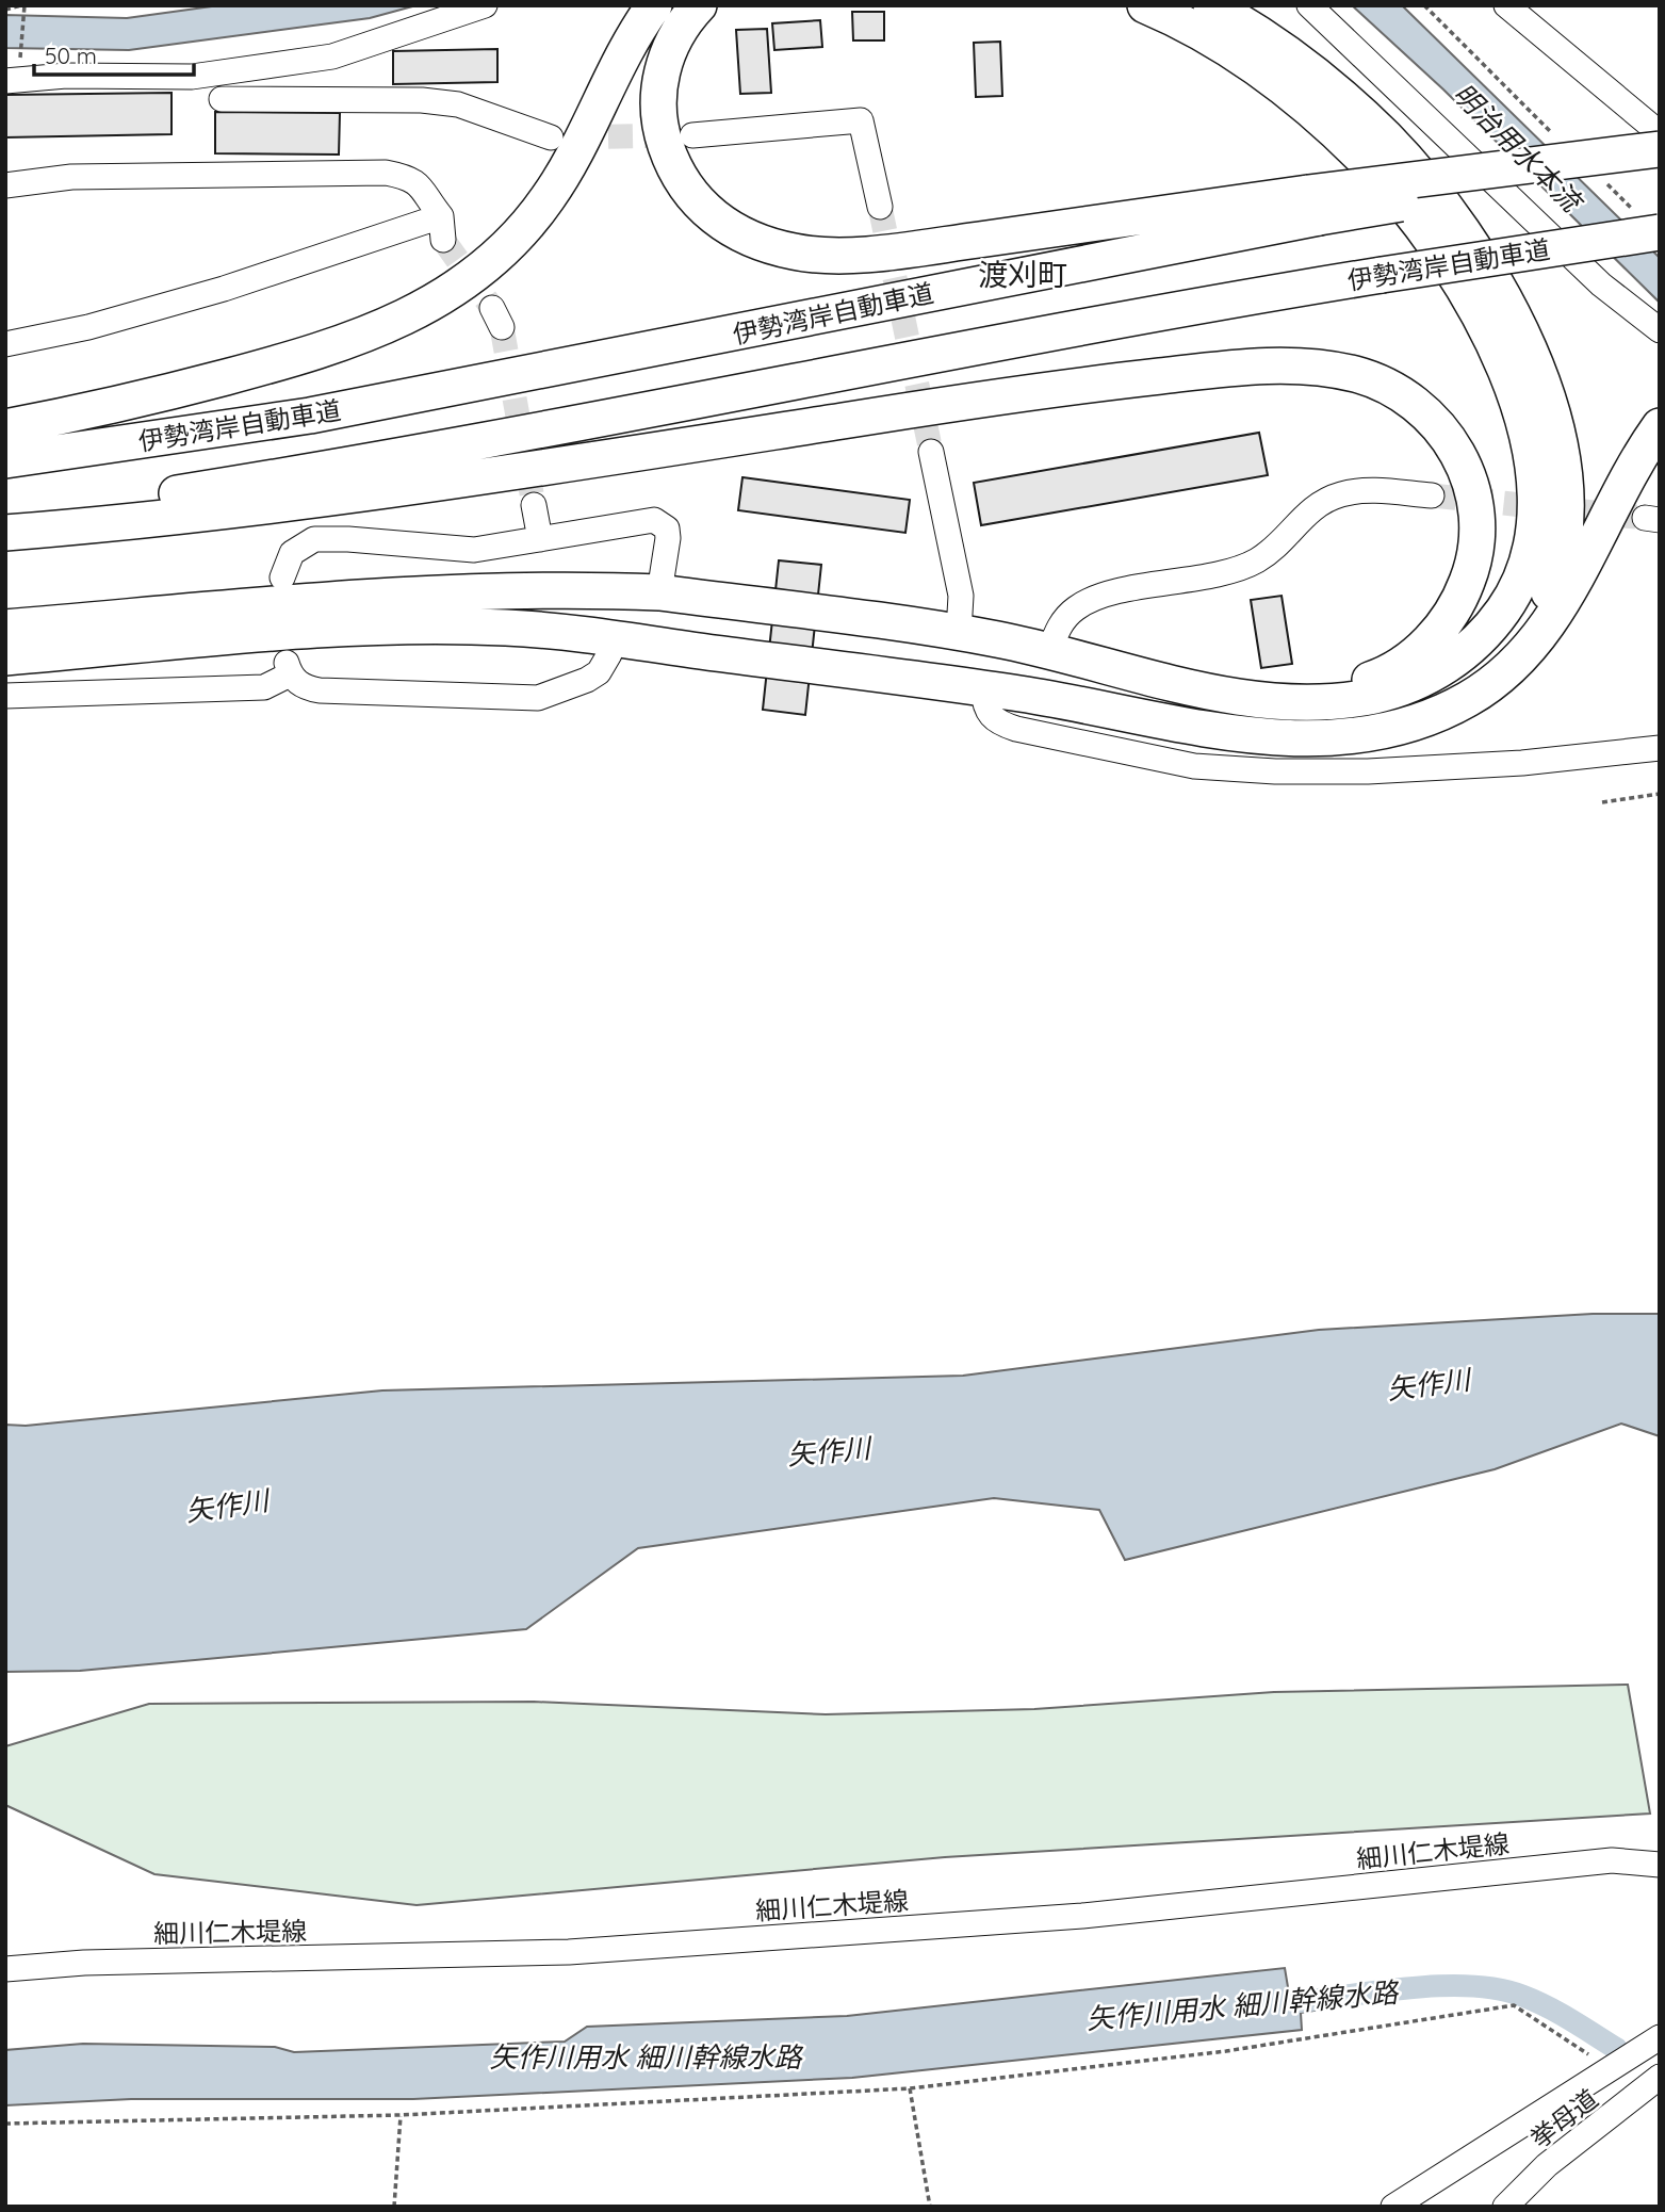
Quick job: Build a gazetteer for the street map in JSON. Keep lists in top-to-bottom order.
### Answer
{
  "streets": {
    "highway": ["伊勢湾岸自動車道"],
    "street": ["細川仁木堤線", "挙母道"]
  },
  "districts": ["渡刈町"],
  "water": ["明治用水本流", "矢作川", "矢作川用水 細川幹線水路"],
  "scale_bar": "50 m"
}
